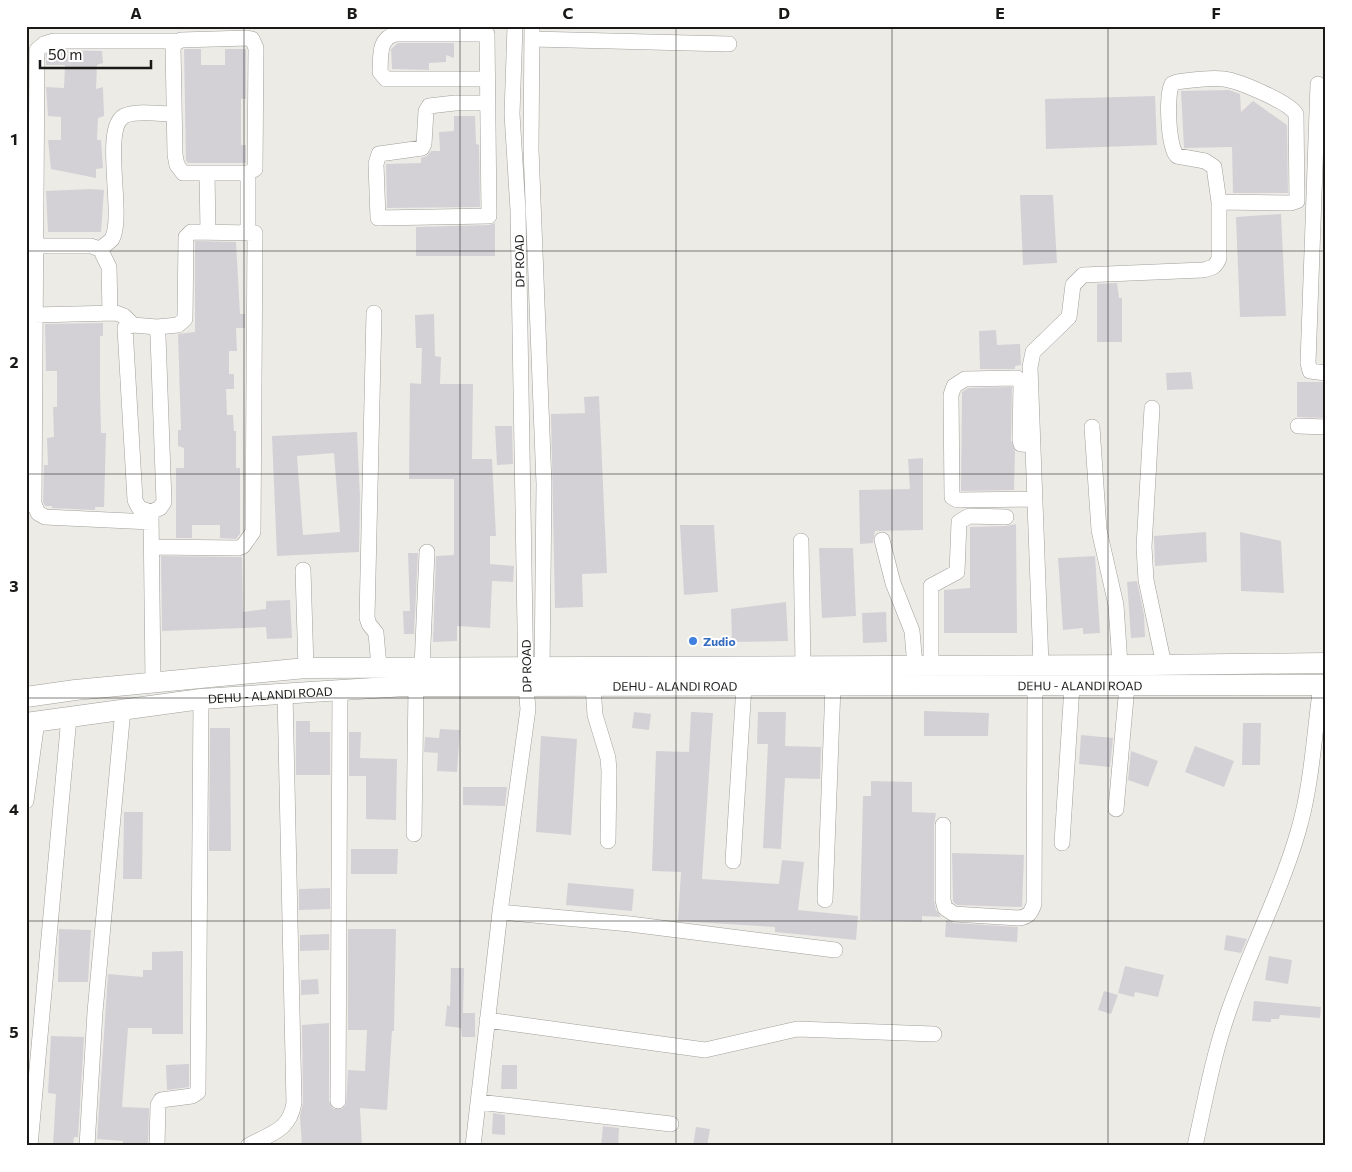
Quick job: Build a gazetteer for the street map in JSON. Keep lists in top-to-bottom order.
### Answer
{
  "streets": {
    "main road": ["DEHU - ALANDI ROAD"],
    "street": ["DP ROAD"]
  },
  "crossings": [
    ["DP ROAD", "DEHU - ALANDI ROAD"]
  ],
  "places": ["Zudio"],
  "scale_bar": "50 m",
  "grid": {
    "columns": [
      "A",
      "B",
      "C",
      "D",
      "E",
      "F"
    ],
    "rows": [
      "1",
      "2",
      "3",
      "4",
      "5"
    ]
  }
}
